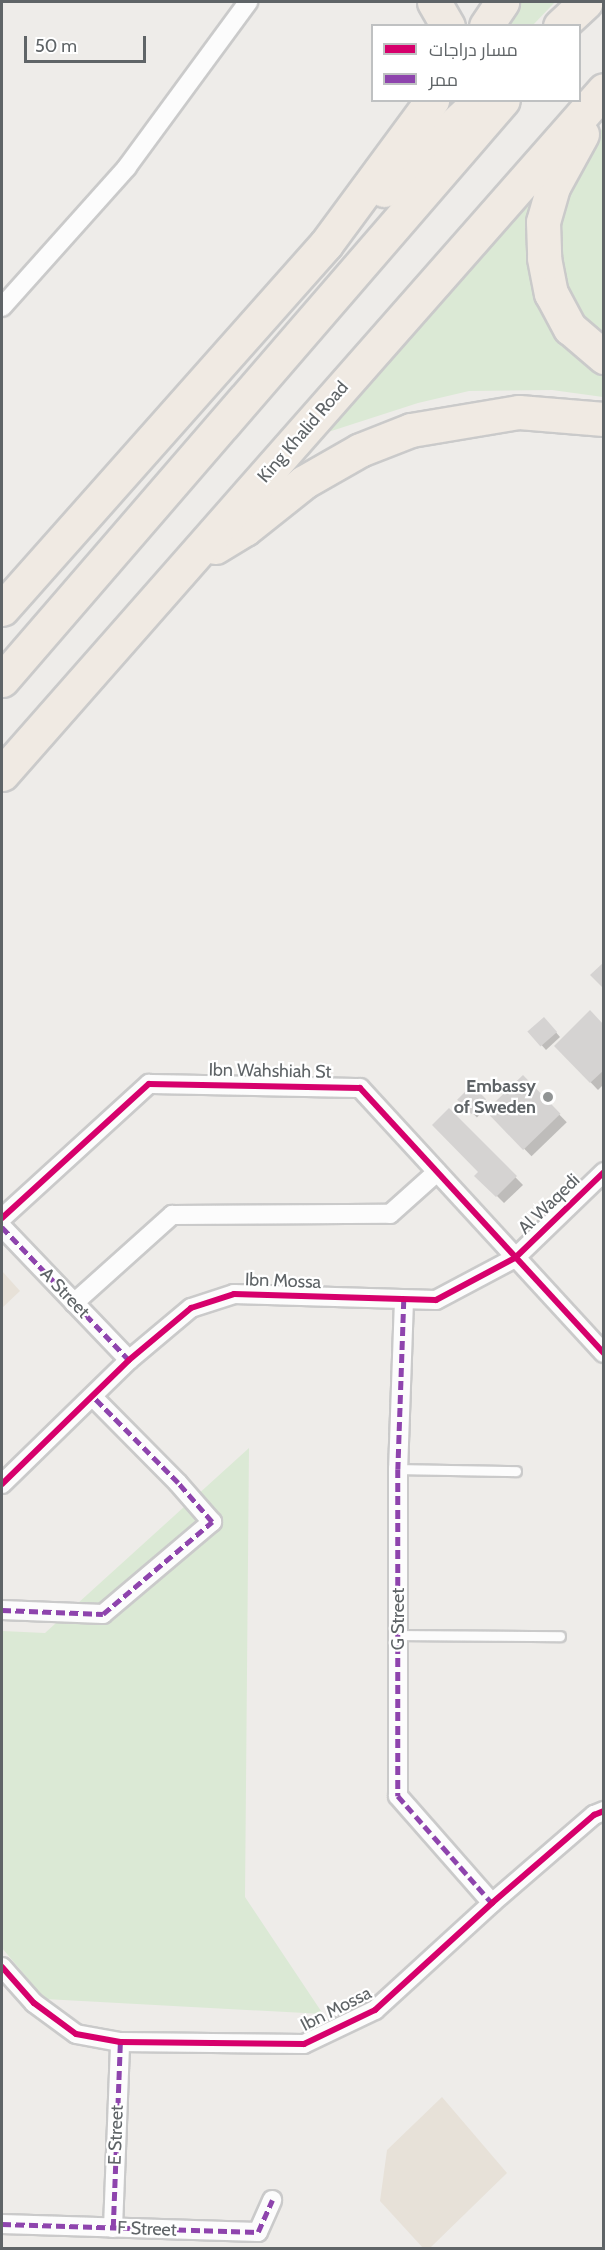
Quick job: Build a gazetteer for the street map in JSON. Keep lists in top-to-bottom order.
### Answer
{
  "streets": {
    "highway": ["King Khalid Road"],
    "street": [
      "Ibn Wahshiah St",
      "Al Waqedi",
      "Ibn Mossa",
      "A Street",
      "G Street",
      "E Street",
      "F Street"
    ]
  },
  "crossings": [
    ["Ibn Wahshiah St", "Al Waqedi"],
    ["Ibn Wahshiah St", "Ibn Mossa"],
    ["Al Waqedi", "Ibn Mossa"],
    ["Ibn Mossa", "A Street"],
    ["Ibn Mossa", "G Street"],
    ["Ibn Mossa", "E Street"],
    ["E Street", "F Street"]
  ],
  "places": ["Embassy of Sweden"],
  "legend": ["مسار دراجات", "ممر"],
  "scale_bar": "50 m"
}
